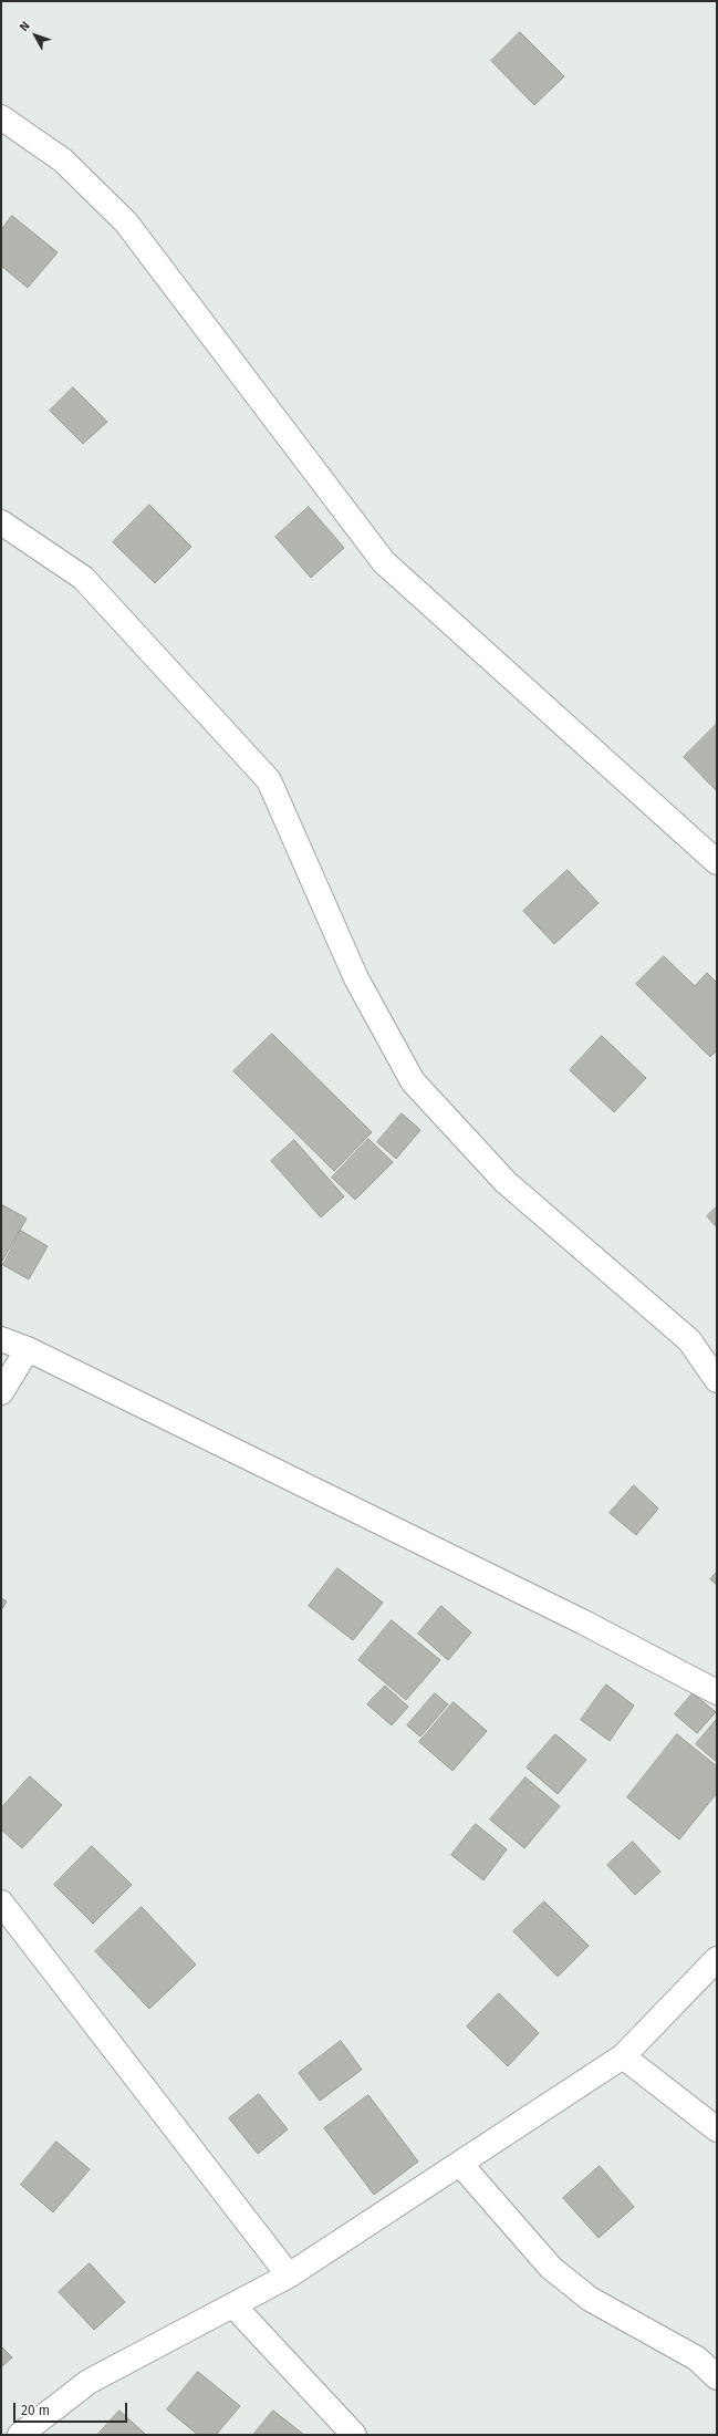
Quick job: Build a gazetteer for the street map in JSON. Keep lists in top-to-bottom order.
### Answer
{
  "scale_bar": "20 m",
  "north": "top left"
}
